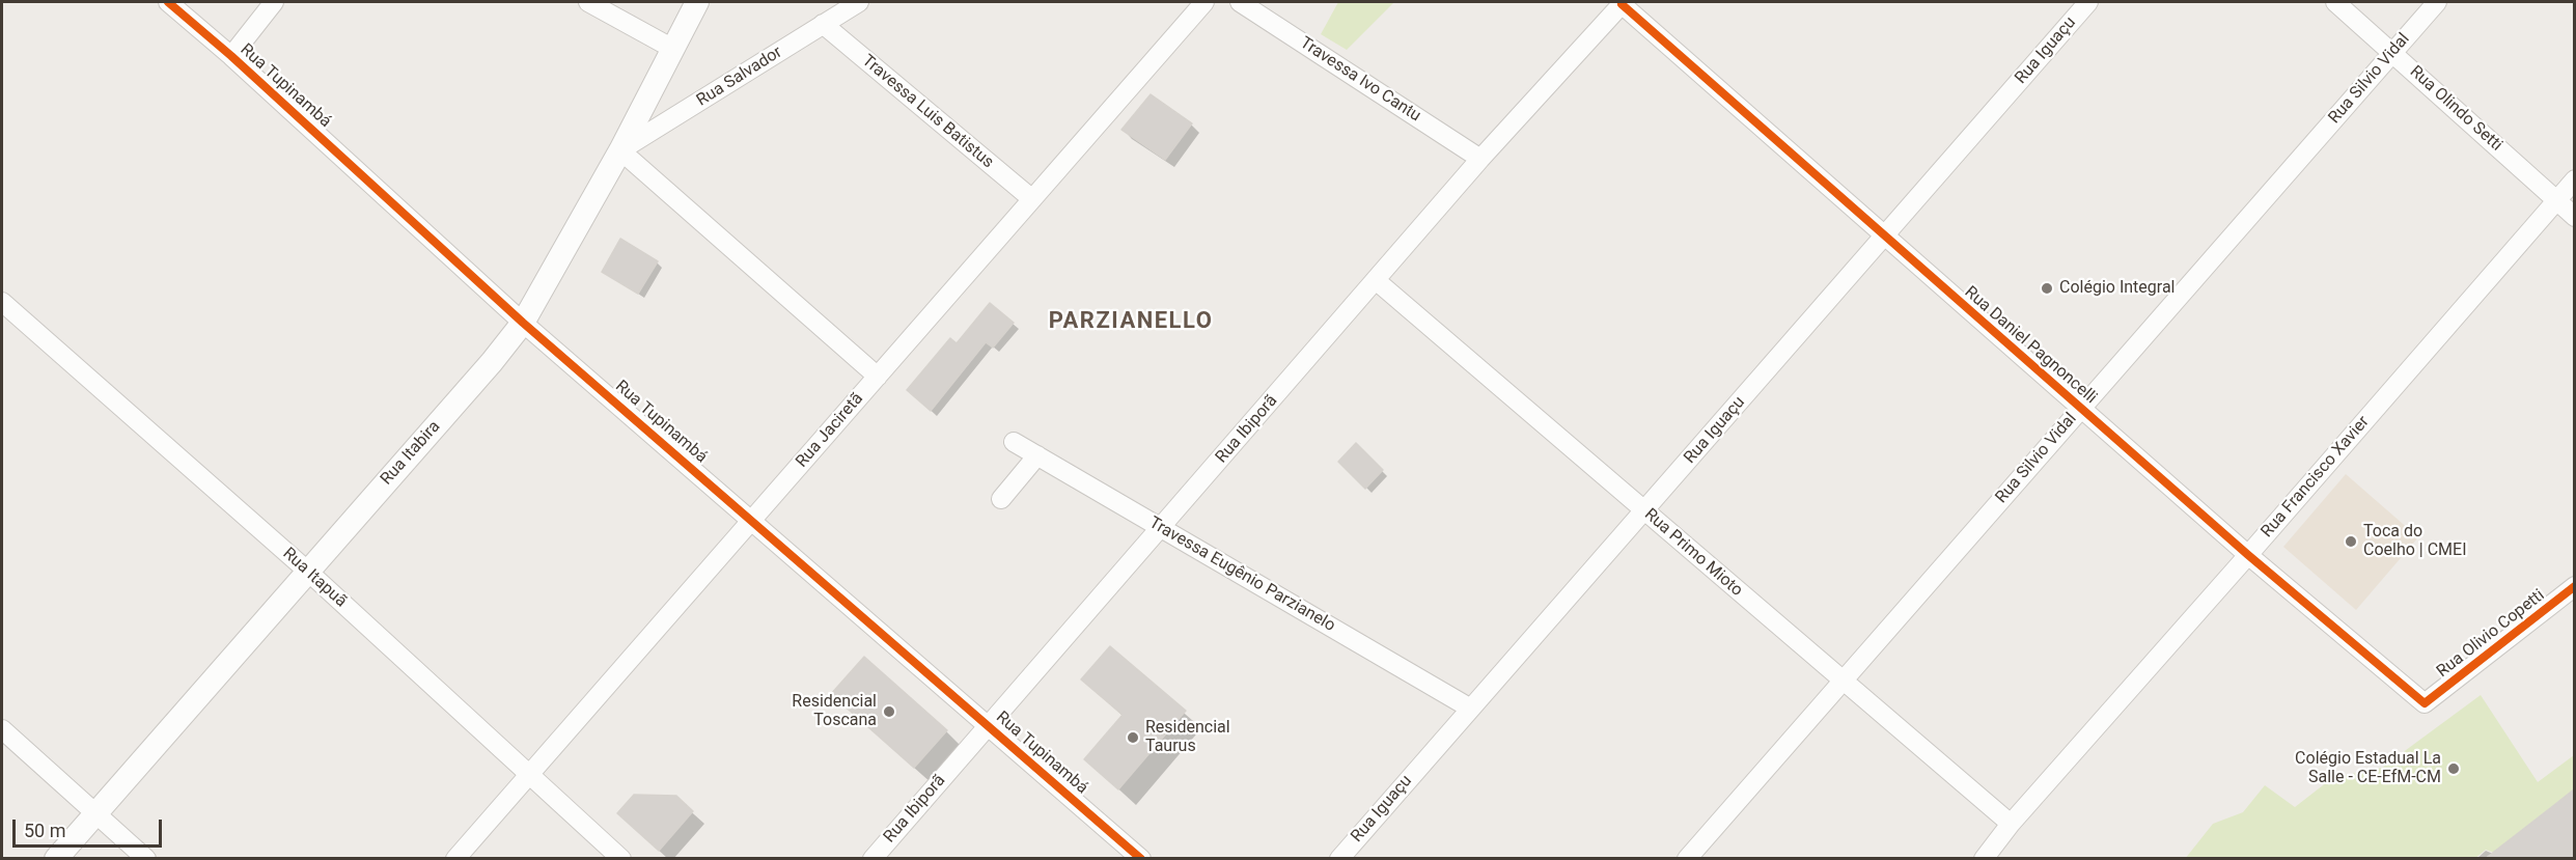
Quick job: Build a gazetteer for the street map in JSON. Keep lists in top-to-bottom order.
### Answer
{
  "streets": {
    "street": [
      "Rua Iguaçu",
      "Rua Salvador",
      "Rua Silvio Vidal",
      "Travessa Ivo Cantu",
      "Rua Tupinambá",
      "Rua Olindo Setti",
      "Travessa Luis Batistus",
      "Rua Daniel Pagnoncelli",
      "Rua Ibiporã",
      "Rua Jaciretã",
      "Rua Itabira",
      "Rua Francisco Xavier",
      "Rua Primo Mioto",
      "Travessa Eugênio Parzianelo",
      "Rua Itapuã",
      "Rua Olivio Copetti"
    ]
  },
  "crossings": [
    ["Rua Iguaçu", "Rua Daniel Pagnoncelli"],
    ["Rua Iguaçu", "Rua Primo Mioto"],
    ["Rua Iguaçu", "Travessa Eugênio Parzianelo"],
    ["Rua Salvador", "Travessa Luis Batistus"],
    ["Rua Salvador", "Rua Itabira"],
    ["Rua Silvio Vidal", "Rua Olindo Setti"],
    ["Rua Silvio Vidal", "Rua Daniel Pagnoncelli"],
    ["Rua Silvio Vidal", "Rua Primo Mioto"],
    ["Travessa Ivo Cantu", "Rua Ibiporã"],
    ["Rua Tupinambá", "Rua Ibiporã"],
    ["Rua Tupinambá", "Rua Jaciretã"],
    ["Rua Tupinambá", "Rua Itabira"],
    ["Rua Olindo Setti", "Rua Francisco Xavier"],
    ["Travessa Luis Batistus", "Rua Jaciretã"],
    ["Rua Daniel Pagnoncelli", "Rua Ibiporã"],
    ["Rua Daniel Pagnoncelli", "Rua Francisco Xavier"],
    ["Rua Daniel Pagnoncelli", "Rua Olivio Copetti"],
    ["Rua Ibiporã", "Rua Primo Mioto"],
    ["Rua Ibiporã", "Travessa Eugênio Parzianelo"],
    ["Rua Jaciretã", "Rua Itapuã"],
    ["Rua Itabira", "Rua Itapuã"],
    ["Rua Francisco Xavier", "Rua Primo Mioto"]
  ],
  "districts": ["PARZIANELLO"],
  "places": [
    "Colégio Integral",
    "Toca do Coelho | CMEI",
    "Residencial Toscana",
    "Residencial Taurus",
    "Colégio Estadual La Salle - CE-EfM-CM"
  ],
  "scale_bar": "50 m"
}
